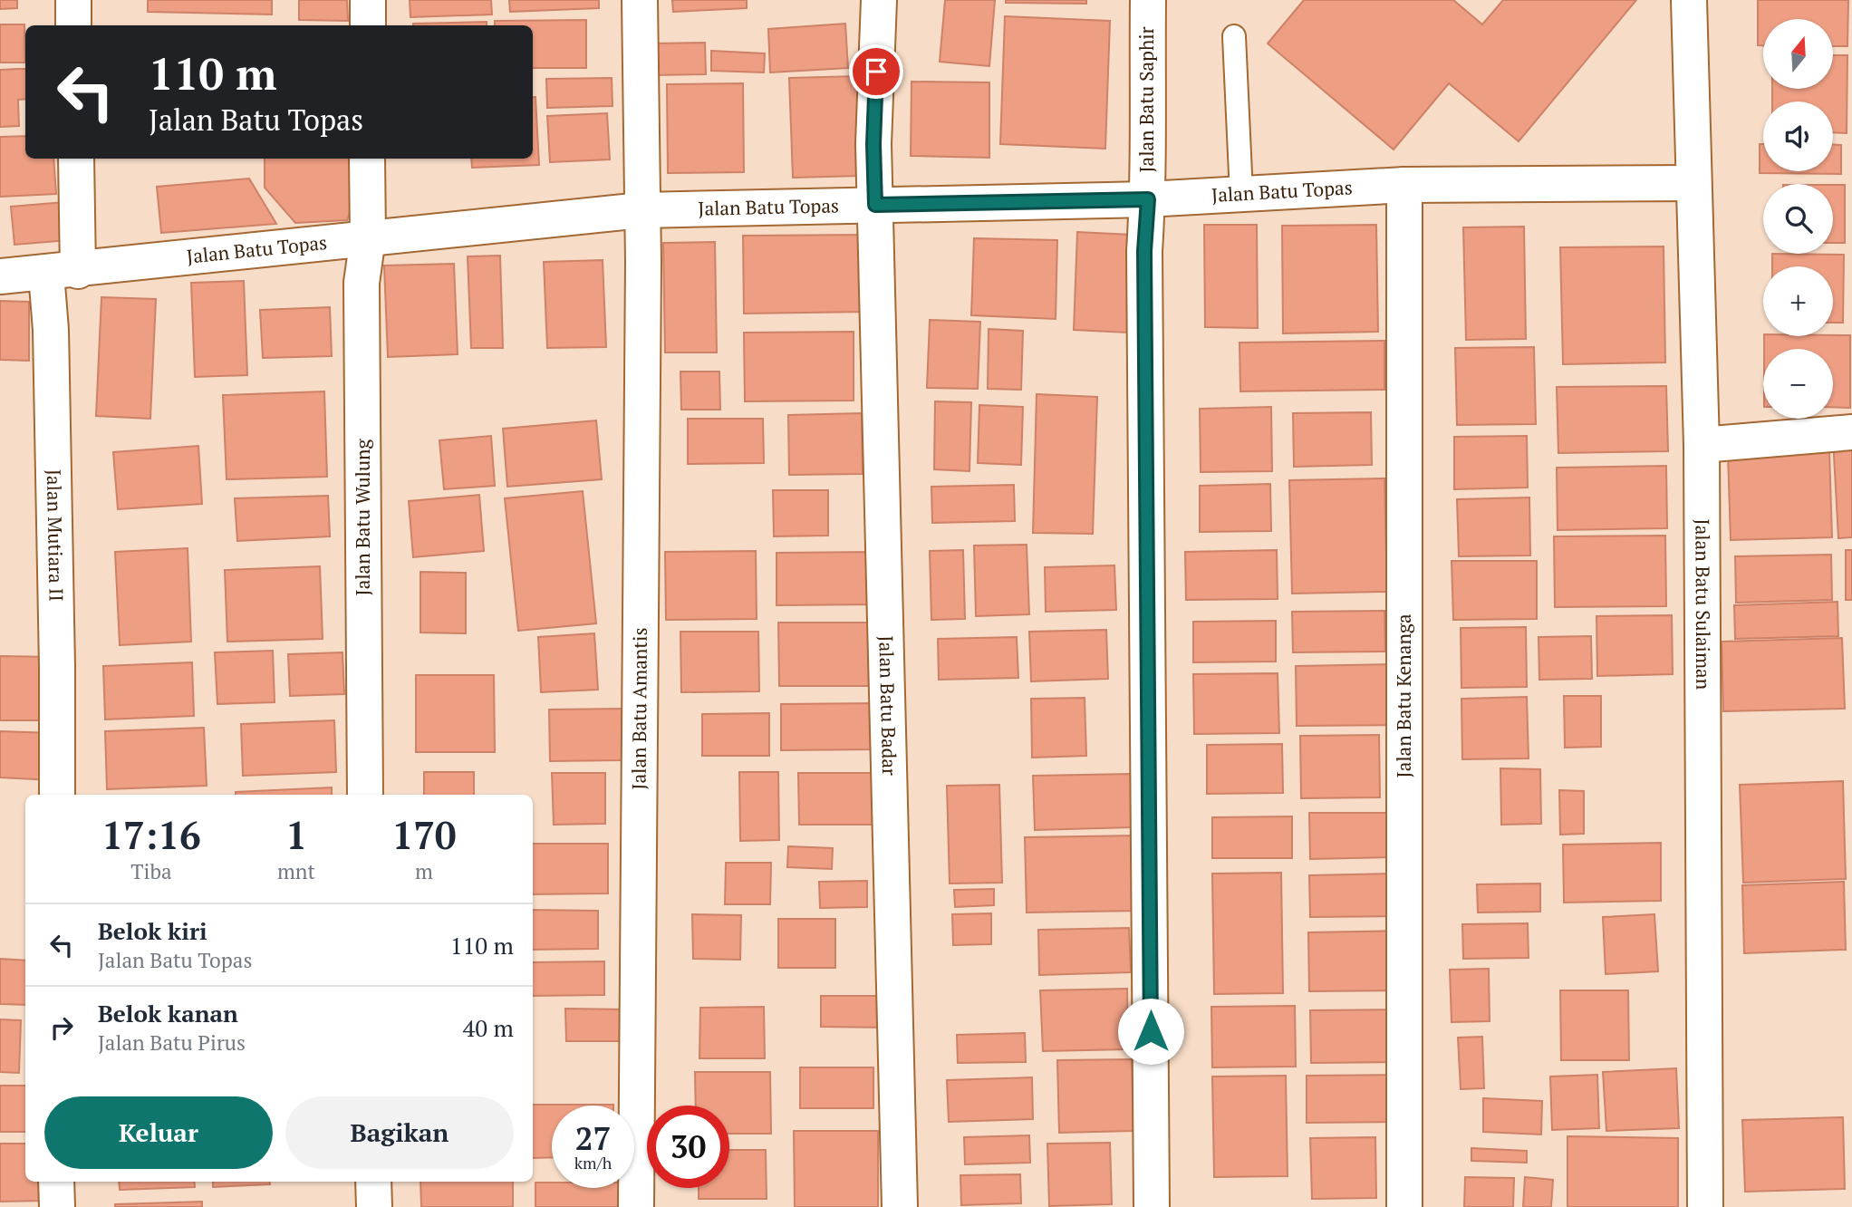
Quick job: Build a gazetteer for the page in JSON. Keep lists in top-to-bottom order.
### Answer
{
  "streets": {
    "street": [
      "Jalan Batu Saphir",
      "Jalan Batu Topas",
      "Jalan Batu Wulung",
      "Jalan Mutiara II",
      "Jalan Batu Sulaiman",
      "Jalan Batu Kenanga",
      "Jalan Batu Badar",
      "Jalan Batu Amantis"
    ]
  },
  "crossings": [
    ["Jalan Batu Saphir", "Jalan Batu Topas"],
    ["Jalan Batu Topas", "Jalan Batu Wulung"],
    ["Jalan Batu Topas", "Jalan Mutiara II"],
    ["Jalan Batu Topas", "Jalan Batu Sulaiman"],
    ["Jalan Batu Topas", "Jalan Batu Kenanga"],
    ["Jalan Batu Topas", "Jalan Batu Badar"],
    ["Jalan Batu Topas", "Jalan Batu Amantis"]
  ],
  "north": "top",
  "page": {
    "map_buttons": ["+", "−"],
    "turn": ["110 m", "Jalan Batu Topas"],
    "eta": [
      "17:16",
      "Tiba",
      "1",
      "mnt",
      "170",
      "m"
    ],
    "list": [
      {
        "name": "Belok kiri",
        "note": "Jalan Batu Topas",
        "value": "110 m"
      },
      {
        "name": "Belok kanan",
        "note": "Jalan Batu Pirus",
        "value": "40 m"
      }
    ],
    "buttons": ["Keluar", "Bagikan"],
    "speed": "27 km/h",
    "limit": "30"
  }
}
